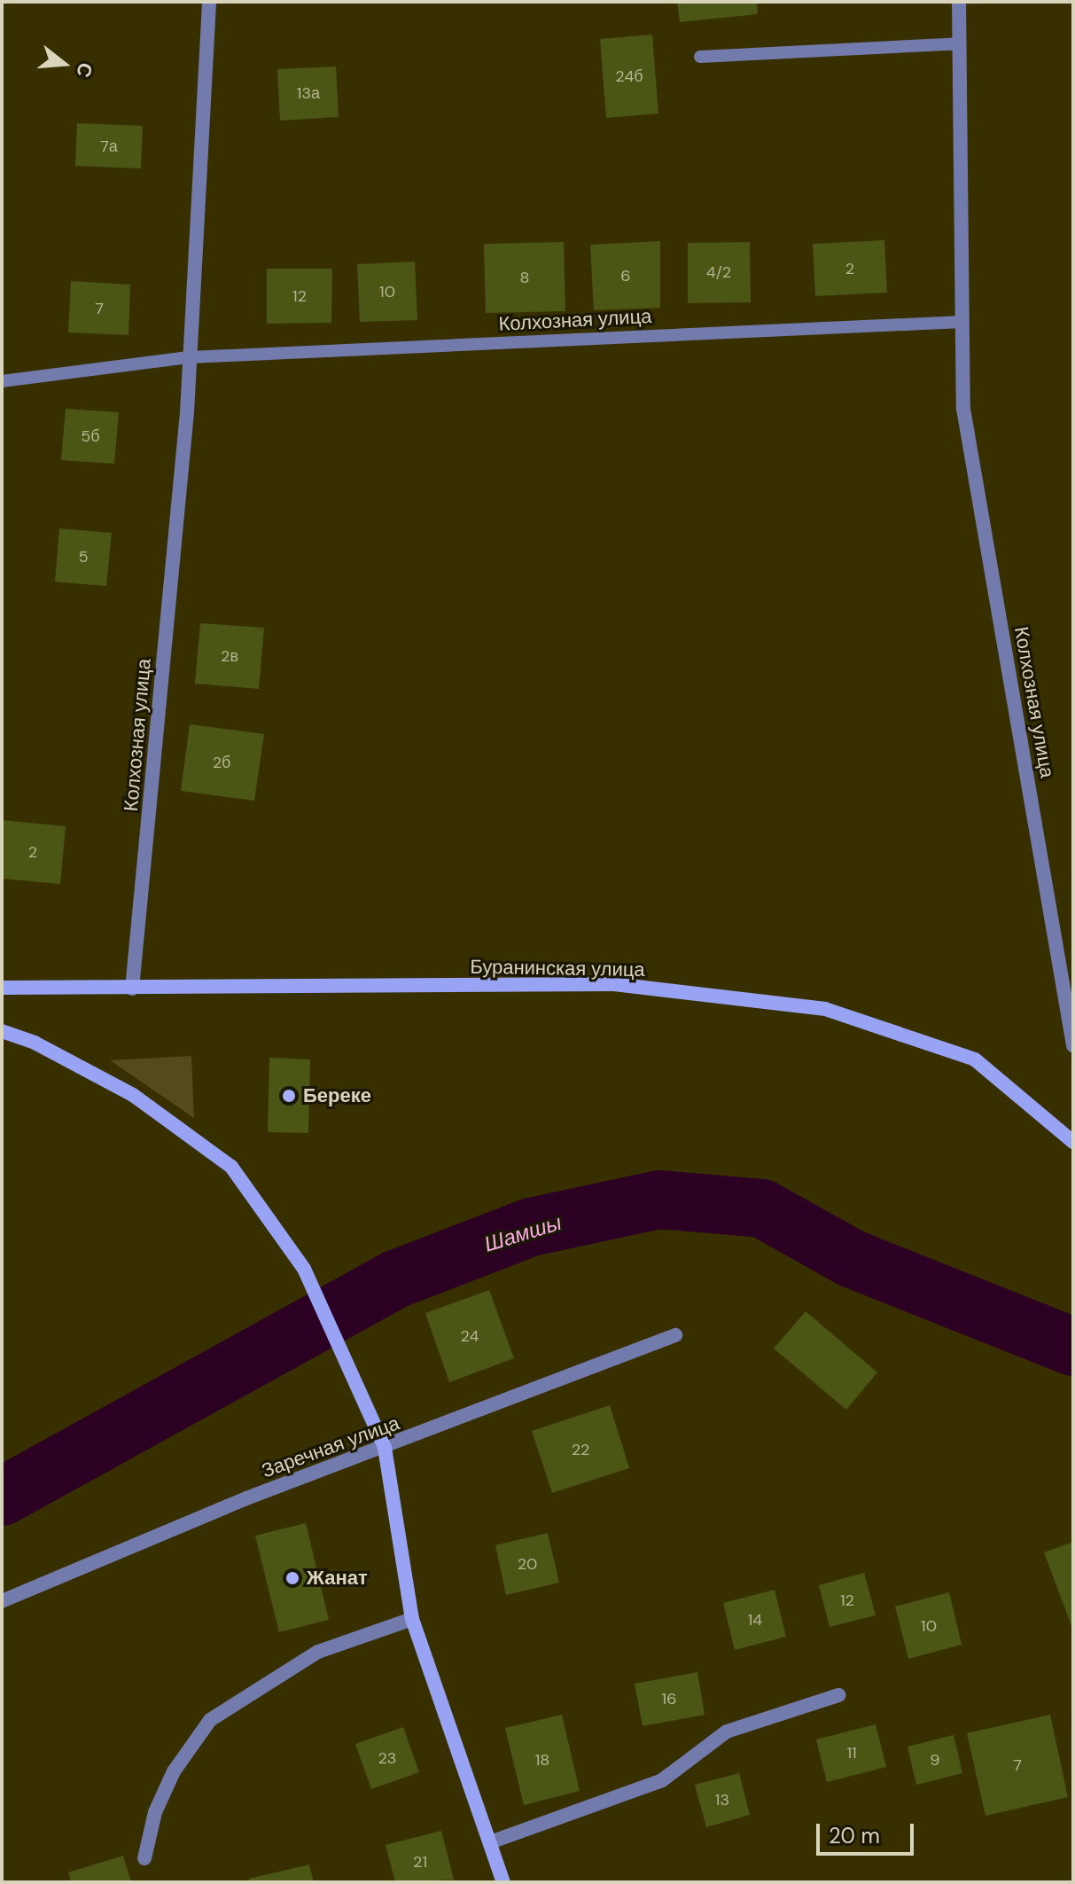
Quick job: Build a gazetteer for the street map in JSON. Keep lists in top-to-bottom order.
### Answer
{
  "streets": {
    "main road": ["Буранинская улица"],
    "street": ["Колхозная улица", "Заречная улица"]
  },
  "crossings": [
    ["Колхозная улица", "Буранинская улица"]
  ],
  "water": ["Шамшы"],
  "places": ["Береке", "Жанат"],
  "house_numbers": [
    "24б",
    "13а",
    "7а",
    "2",
    "4/2",
    "6",
    "8",
    "10",
    "12",
    "7",
    "5б",
    "5",
    "2в",
    "2б",
    "2",
    "24",
    "22",
    "20",
    "12",
    "14",
    "10",
    "16",
    "11",
    "23",
    "18",
    "9",
    "7",
    "13",
    "21"
  ],
  "scale_bar": "20 m",
  "north": "right"
}
